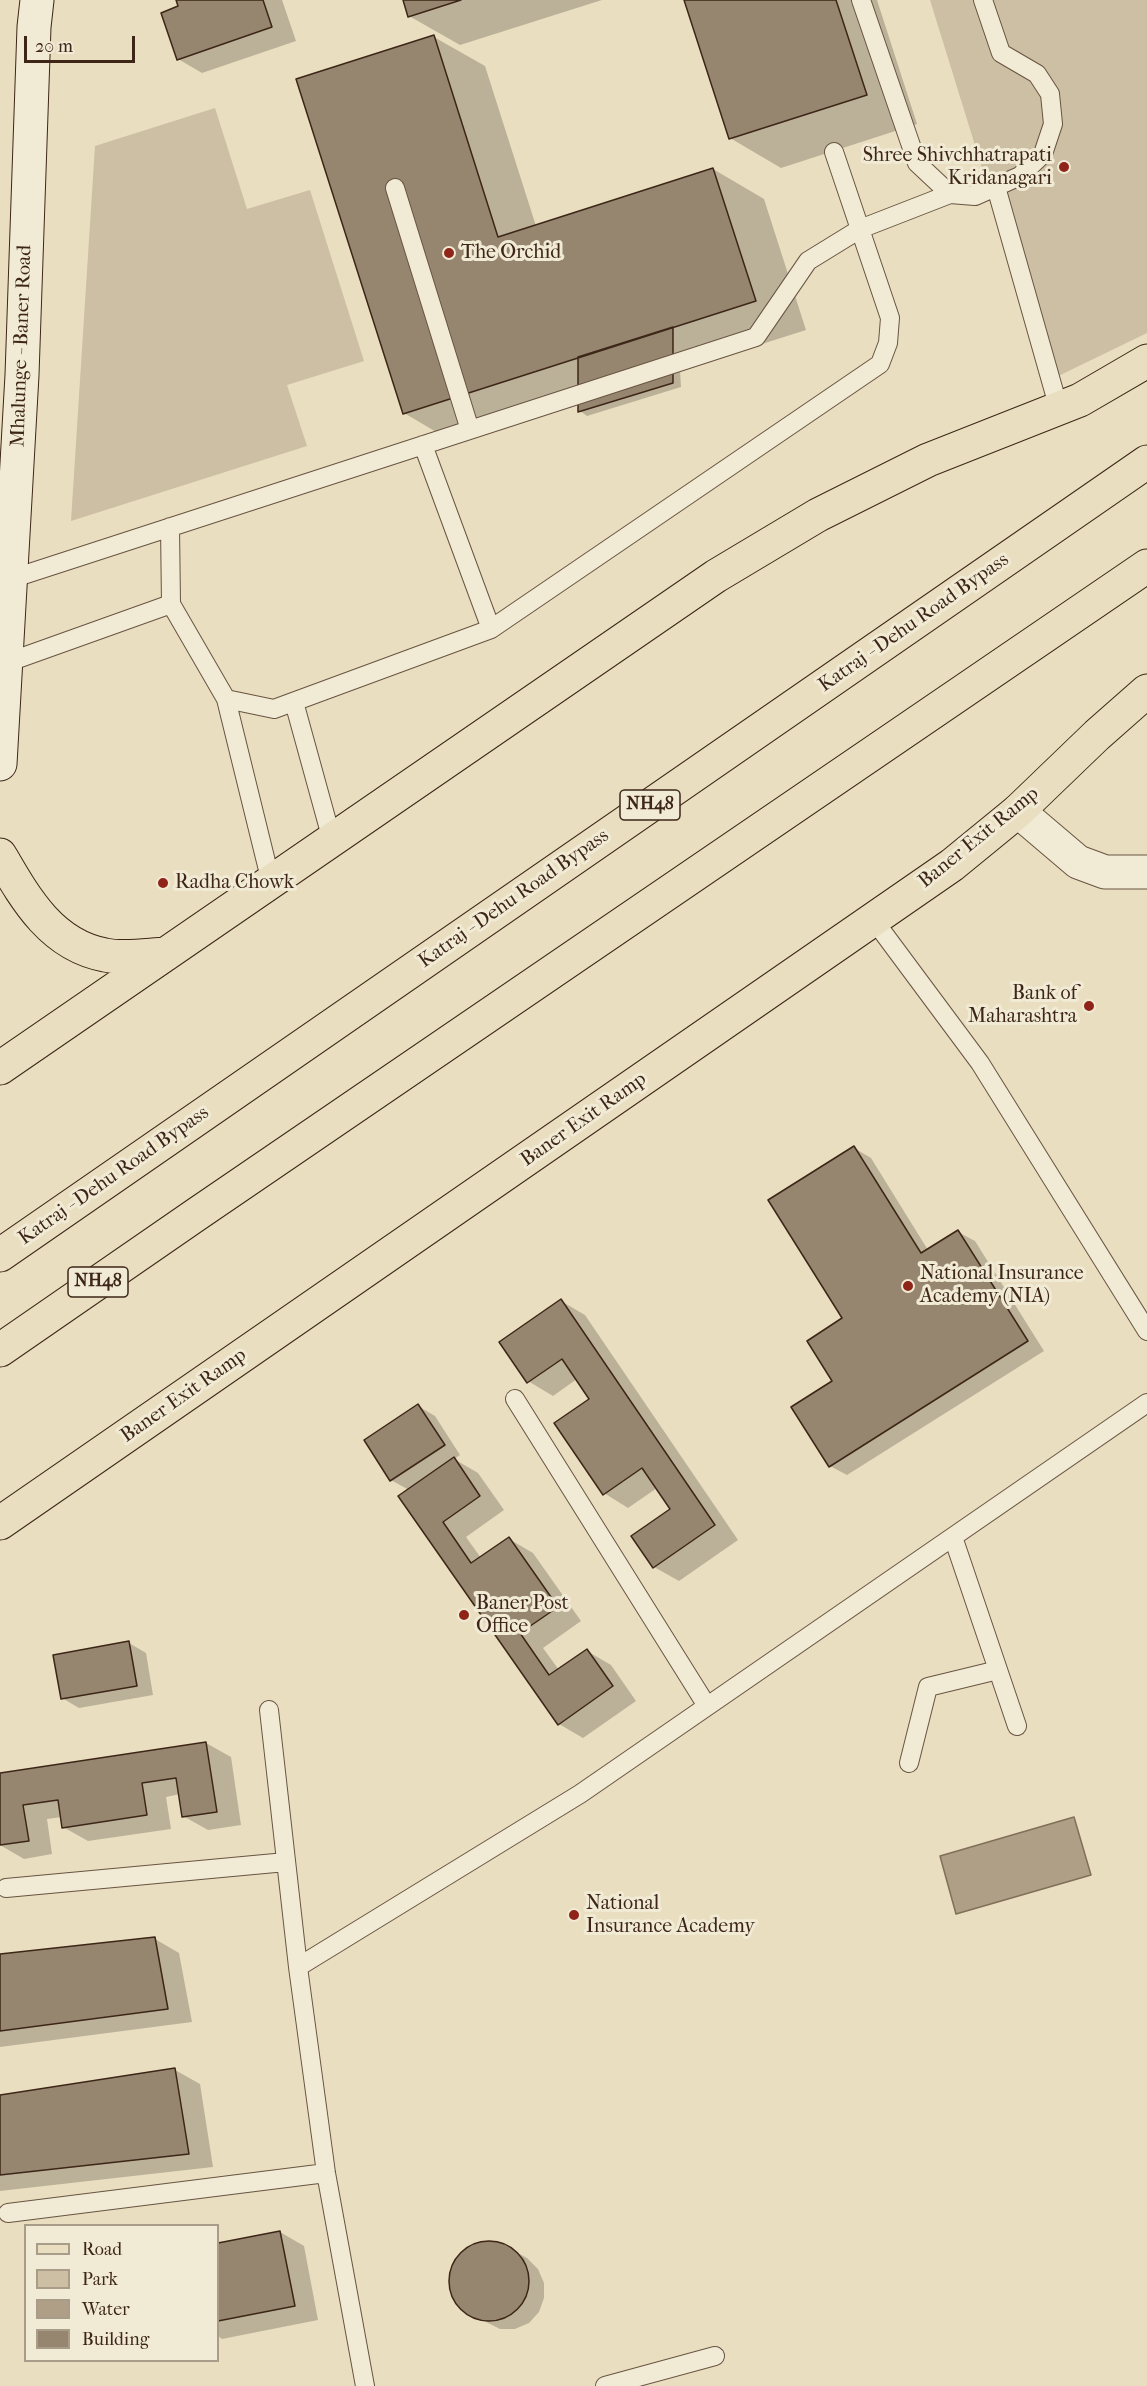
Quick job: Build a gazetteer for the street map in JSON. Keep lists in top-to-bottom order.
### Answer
{
  "streets": {
    "main road": [
      "Mhalunge - Baner Road",
      "Katraj - Dehu Road Bypass",
      "NH48",
      "Baner Exit Ramp"
    ]
  },
  "places": [
    "Shree Shivchhatrapati Kridanagari",
    "The Orchid",
    "Radha Chowk",
    "Bank of Maharashtra",
    "National Insurance Academy (NIA)",
    "Baner Post Office",
    "National Insurance Academy"
  ],
  "legend": [
    "Road",
    "Park",
    "Water",
    "Building"
  ],
  "scale_bar": "20 m"
}
